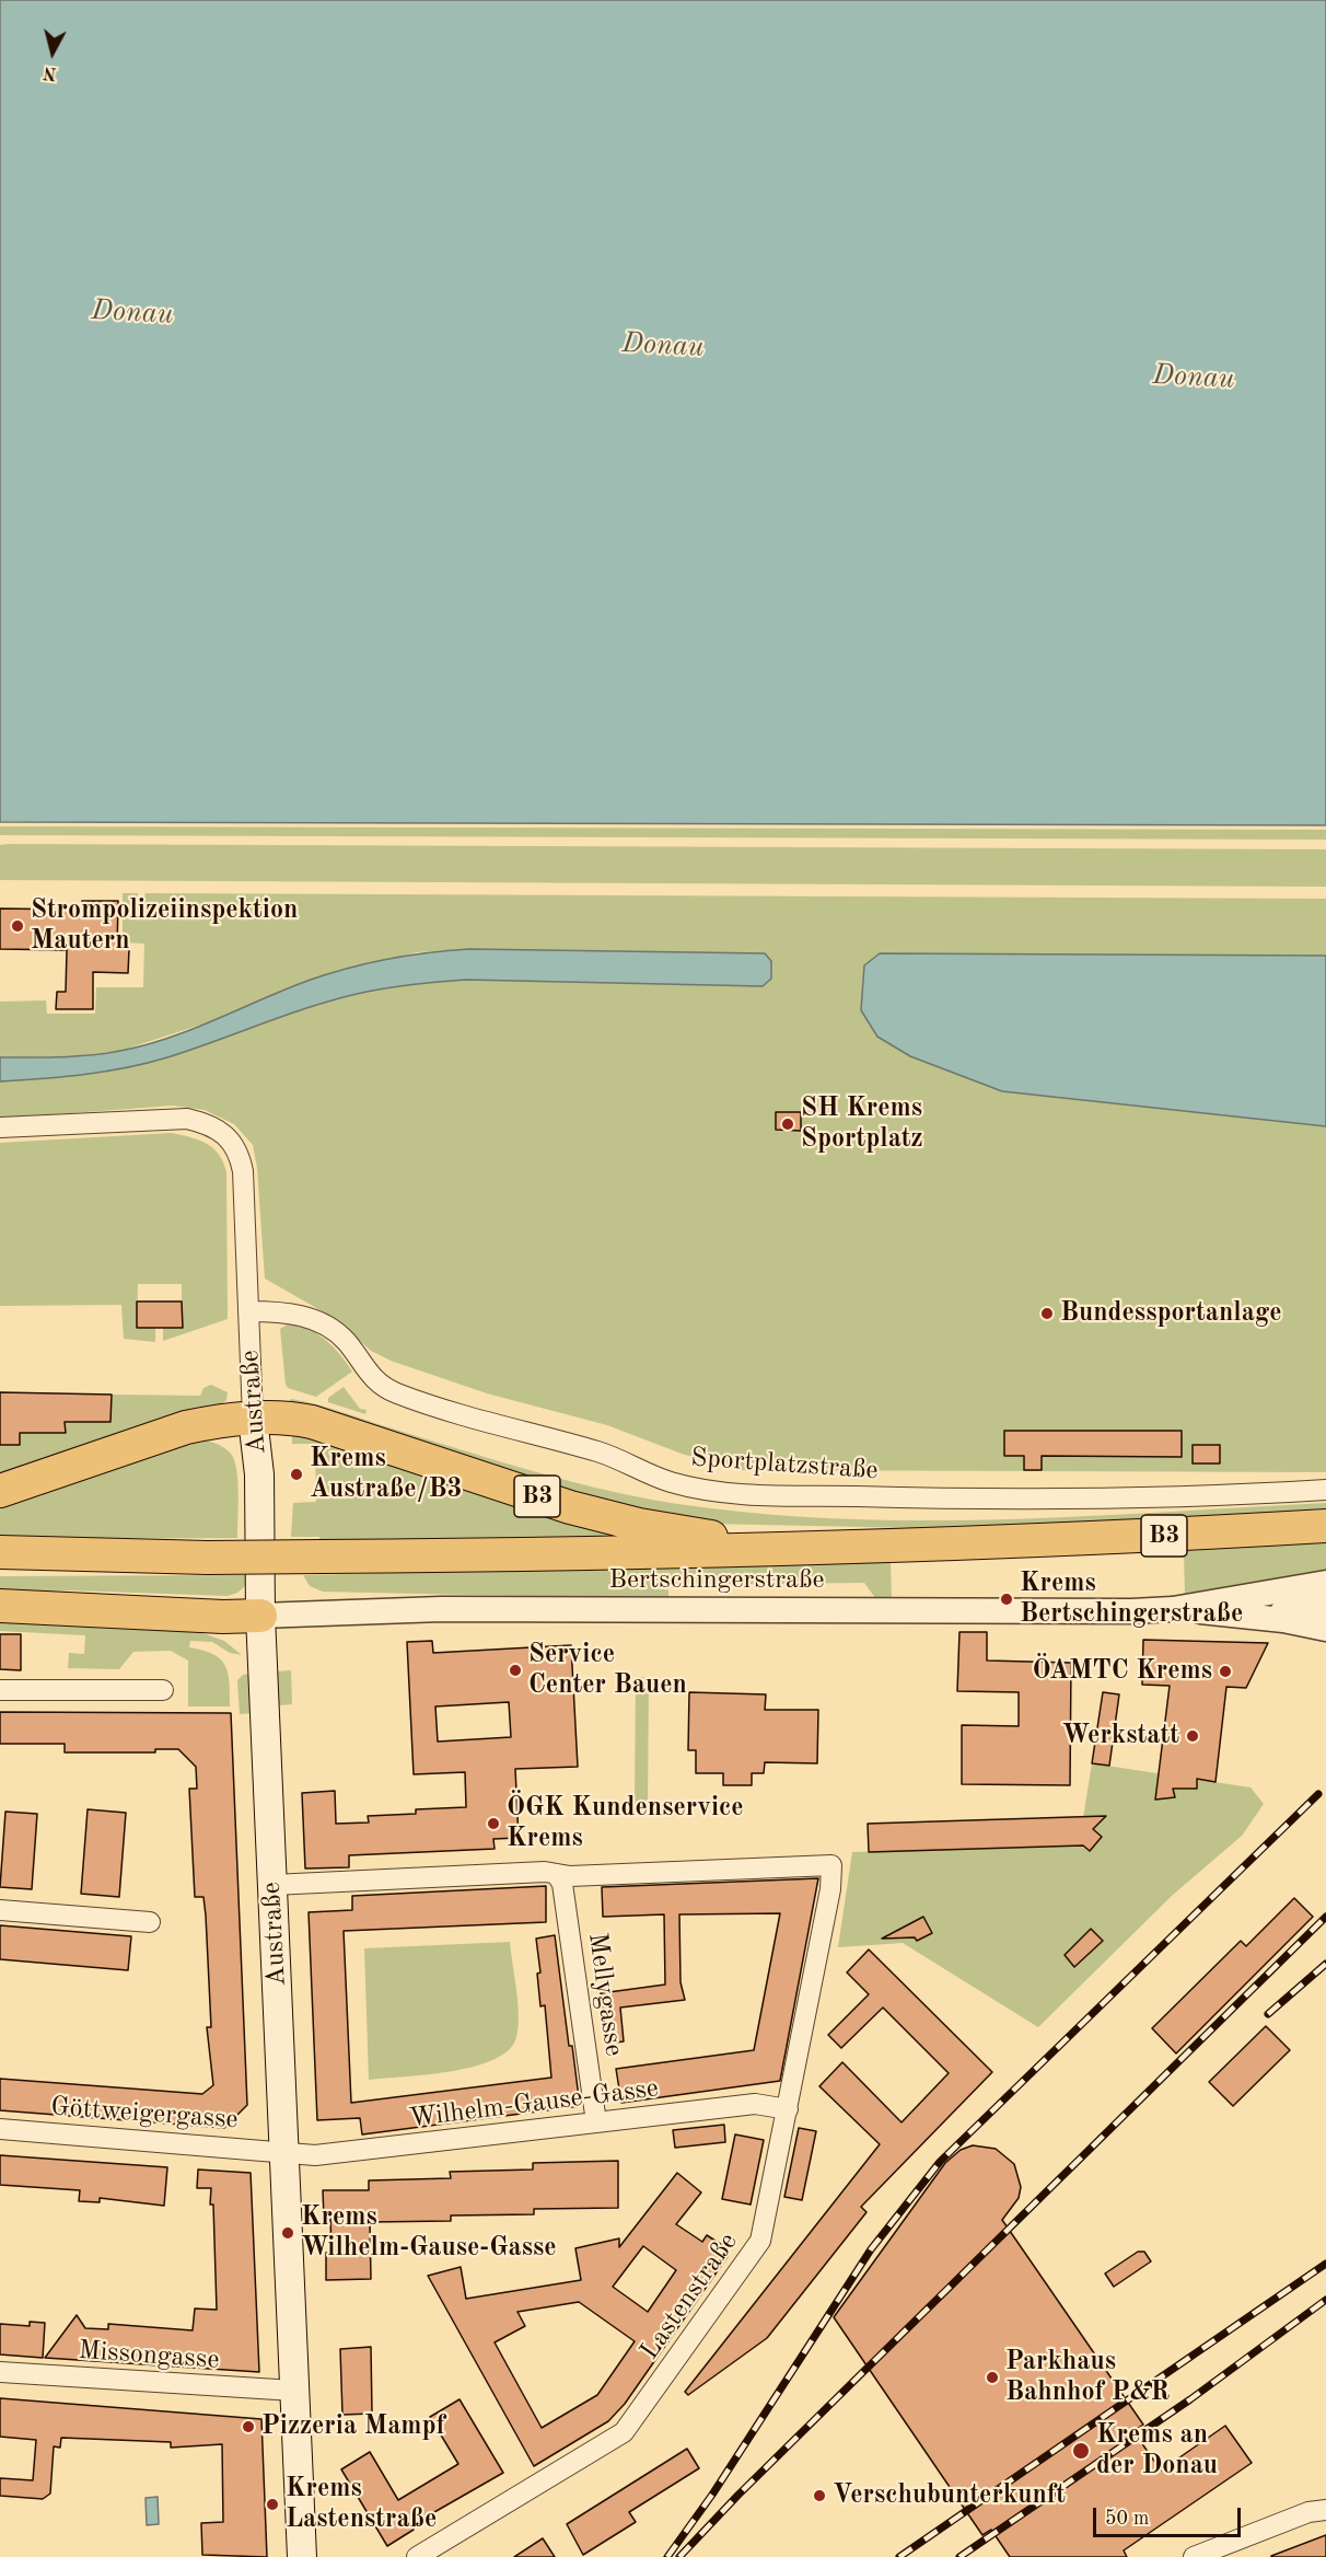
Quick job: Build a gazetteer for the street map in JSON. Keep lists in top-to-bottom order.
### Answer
{
  "streets": {
    "highway": ["B3"],
    "main road": ["Austraße"],
    "street": [
      "Sportplatzstraße",
      "Bertschingerstraße",
      "Mellygasse",
      "Wilhelm-Gause-Gasse",
      "Göttweigergasse",
      "Lastenstraße",
      "Missongasse"
    ]
  },
  "crossings": [
    ["Austraße", "Sportplatzstraße"],
    ["Austraße", "B3"],
    ["Austraße", "Bertschingerstraße"],
    ["Austraße", "Wilhelm-Gause-Gasse"],
    ["Austraße", "Göttweigergasse"],
    ["Austraße", "Missongasse"],
    ["Mellygasse", "Wilhelm-Gause-Gasse"],
    ["Mellygasse", "Lastenstraße"],
    ["Wilhelm-Gause-Gasse", "Göttweigergasse"],
    ["Wilhelm-Gause-Gasse", "Lastenstraße"]
  ],
  "water": ["Donau"],
  "places": [
    "Strompolizeiinspektion Mautern",
    "SH Krems Sportplatz",
    "Bundessportanlage",
    "Krems Austraße/B3",
    "Krems Bertschingerstraße",
    "Service Center Bauen",
    "ÖAMTC Krems",
    "Werkstatt",
    "ÖGK Kundenservice Krems",
    "Krems Wilhelm-Gause-Gasse",
    "Parkhaus Bahnhof P&R",
    "Pizzeria Mampf",
    "Krems an der Donau",
    "Verschubunterkunft",
    "Krems Lastenstraße"
  ],
  "scale_bar": "50 m",
  "north": "bottom"
}
